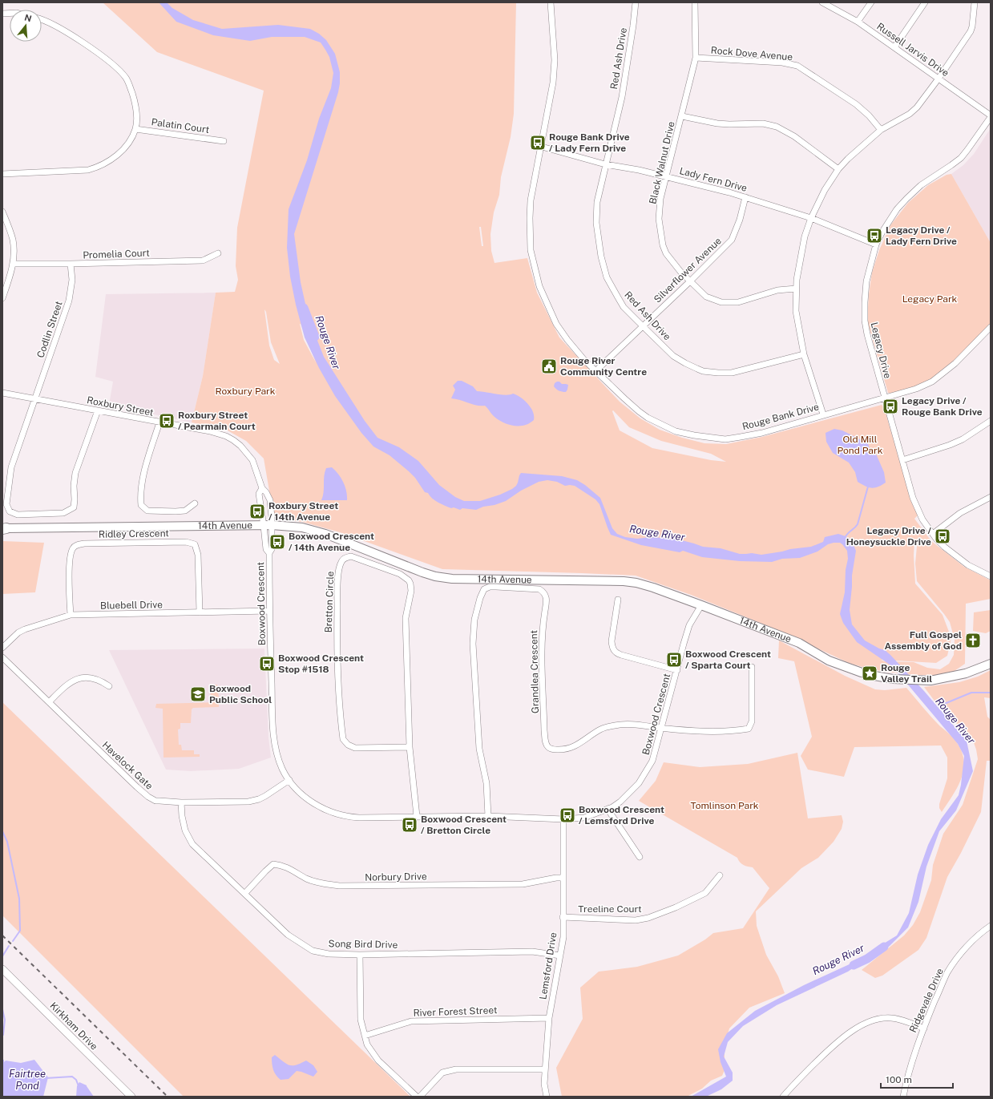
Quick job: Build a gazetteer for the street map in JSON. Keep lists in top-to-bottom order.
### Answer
{
  "streets": {
    "main road": ["14th Avenue"],
    "street": [
      "Russell Jarvis Drive",
      "Rock Dove Avenue",
      "Red Ash Drive",
      "Palatin Court",
      "Black Walnut Drive",
      "Lady Fern Drive",
      "Promelia Court",
      "Silverflower Avenue",
      "Codlin Street",
      "Legacy Drive",
      "Roxbury Street",
      "Rouge Bank Drive",
      "Ridley Crescent",
      "Bretton Circle",
      "Boxwood Crescent",
      "Bluebell Drive",
      "Grandlea Crescent",
      "Havelock Gate",
      "Norbury Drive",
      "Treeline Court",
      "Song Bird Drive",
      "Lemsford Drive",
      "Ridgevale Drive",
      "River Forest Street",
      "Kirkham Drive"
    ]
  },
  "crossings": [
    ["Russell Jarvis Drive", "Legacy Drive"],
    ["Rock Dove Avenue", "Black Walnut Drive"],
    ["Red Ash Drive", "Lady Fern Drive"],
    ["Red Ash Drive", "Silverflower Avenue"],
    ["Black Walnut Drive", "Lady Fern Drive"],
    ["Black Walnut Drive", "Silverflower Avenue"],
    ["Lady Fern Drive", "Silverflower Avenue"],
    ["Lady Fern Drive", "Legacy Drive"],
    ["Lady Fern Drive", "Rouge Bank Drive"],
    ["Promelia Court", "Codlin Street"],
    ["Silverflower Avenue", "Rouge Bank Drive"],
    ["Codlin Street", "Roxbury Street"],
    ["Legacy Drive", "Rouge Bank Drive"],
    ["Roxbury Street", "14th Avenue"],
    ["Roxbury Street", "Boxwood Crescent"],
    ["14th Avenue", "Boxwood Crescent"],
    ["Ridley Crescent", "Bluebell Drive"],
    ["Bretton Circle", "Boxwood Crescent"],
    ["Boxwood Crescent", "Bluebell Drive"],
    ["Boxwood Crescent", "Grandlea Crescent"],
    ["Boxwood Crescent", "Havelock Gate"],
    ["Boxwood Crescent", "Lemsford Drive"],
    ["Havelock Gate", "Song Bird Drive"],
    ["Norbury Drive", "Song Bird Drive"],
    ["Norbury Drive", "Lemsford Drive"],
    ["Treeline Court", "Lemsford Drive"],
    ["Song Bird Drive", "Lemsford Drive"],
    ["Lemsford Drive", "River Forest Street"]
  ],
  "water": ["Rouge River", "Fairtree Pond"],
  "parks": [
    "Legacy Park",
    "Roxbury Park",
    "Old Mill Pond Park",
    "Tomlinson Park"
  ],
  "places": {
    "bus stop": [
      "Rouge Bank Drive / Lady Fern Drive",
      "Legacy Drive / Lady Fern Drive",
      "Legacy Drive / Rouge Bank Drive",
      "Roxbury Street / Pearmain Court",
      "Roxbury Street / 14th Avenue",
      "Legacy Drive / Honeysuckle Drive",
      "Boxwood Crescent / 14th Avenue",
      "Boxwood Crescent / Sparta Court",
      "Boxwood Crescent Stop #1518",
      "Boxwood Crescent / Lemsford Drive",
      "Boxwood Crescent / Bretton Circle"
    ],
    "public building": ["Rouge River Community Centre"],
    "church": ["Full Gospel Assembly of God"],
    "place": ["Rouge Valley Trail"],
    "school or university": ["Boxwood Public School"]
  },
  "scale_bar": "100 m",
  "north": "top"
}
